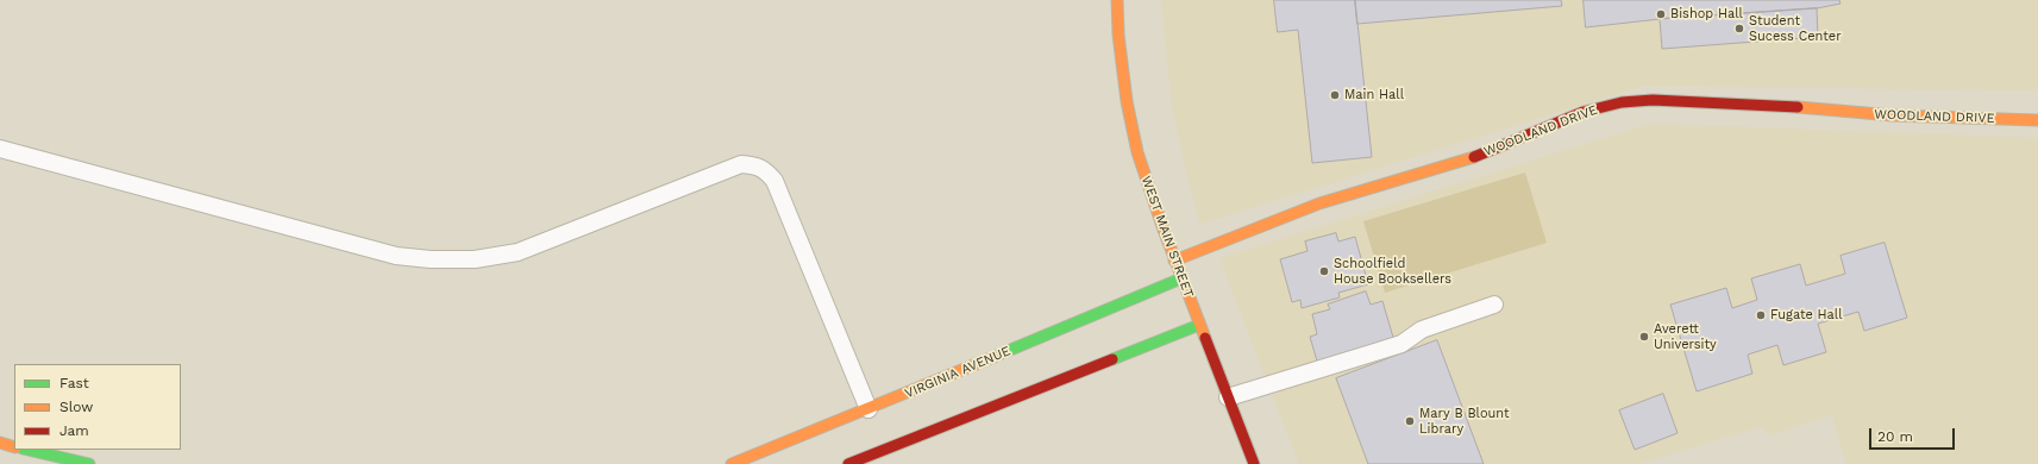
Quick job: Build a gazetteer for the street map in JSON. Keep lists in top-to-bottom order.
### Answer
{
  "streets": {
    "street": ["WOODLAND DRIVE", "WEST MAIN STREET", "VIRGINIA AVENUE"]
  },
  "crossings": [
    ["WOODLAND DRIVE", "WEST MAIN STREET"],
    ["WEST MAIN STREET", "VIRGINIA AVENUE"]
  ],
  "places": [
    "Bishop Hall",
    "Student Sucess Center",
    "Main Hall",
    "Schoolfield House Booksellers",
    "Fugate Hall",
    "Averett University",
    "Mary B Blount Library"
  ],
  "legend": ["Fast", "Slow", "Jam"],
  "scale_bar": "20 m"
}
